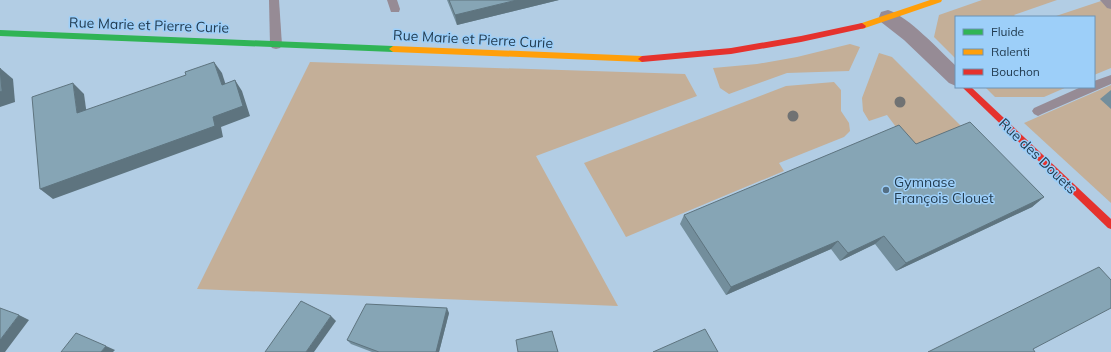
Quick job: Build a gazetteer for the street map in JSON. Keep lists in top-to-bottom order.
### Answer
{
  "streets": {
    "street": ["Rue Marie et Pierre Curie", "Rue des Douets"]
  },
  "places": ["Gymnase François Clouet"],
  "legend": ["Fluide", "Ralenti", "Bouchon"]
}
